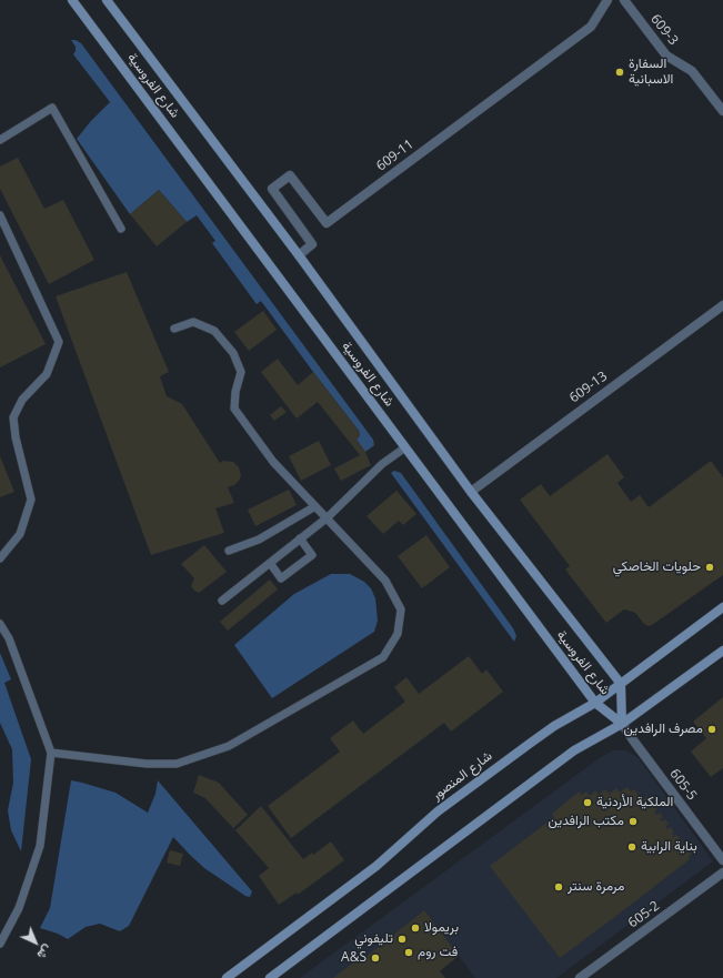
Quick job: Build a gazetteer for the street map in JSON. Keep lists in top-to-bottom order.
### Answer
{
  "streets": {
    "street": [
      "609-3",
      "شارع الفروسية",
      "609-11",
      "609-13",
      "شارع المنصور",
      "605-5",
      "605-2"
    ]
  },
  "crossings": [
    ["شارع الفروسية", "609-11"],
    ["شارع الفروسية", "609-13"],
    ["شارع الفروسية", "شارع المنصور"],
    ["شارع الفروسية", "605-5"]
  ],
  "places": [
    "السفارة الاسبانية",
    "حلويات الخاصكي",
    "مصرف الرافدين",
    "الملكية الأردنية",
    "مكتب الرافدين",
    "بناية الرابية",
    "مرمرة سنتر",
    "بريمولا",
    "تليفوني",
    "فت روم",
    "A&S"
  ],
  "north": "bottom right"
}
